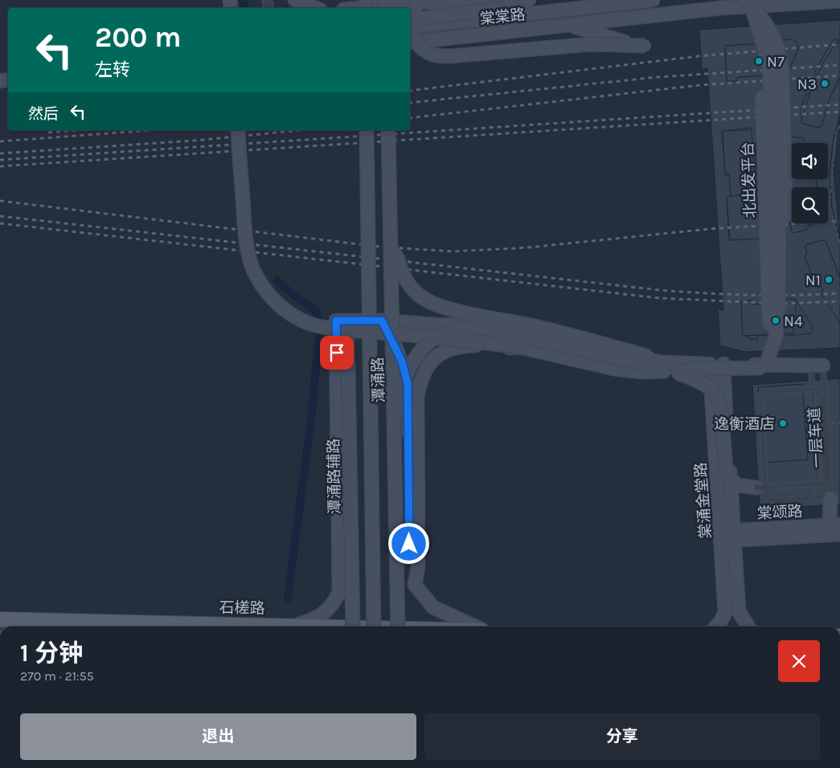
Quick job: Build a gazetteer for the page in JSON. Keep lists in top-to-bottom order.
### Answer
{
  "streets": {
    "main road": ["石槎路"],
    "street": [
      "棠棠路",
      "北出发平台",
      "潭涌路",
      "潭涌路辅路",
      "棠涌金堂路",
      "棠颂路"
    ],
    "lane": ["一层车道"]
  },
  "crossings": [
    ["棠涌金堂路", "棠颂路"]
  ],
  "places": [
    "N7",
    "N3",
    "N1",
    "N4",
    "逸衡酒店"
  ],
  "page": {
    "turn": ["200 m", "左转"],
    "then": "然后",
    "heading": ["1 分钟", "270 m · 21:55"],
    "buttons": ["退出", "分享"]
  }
}
